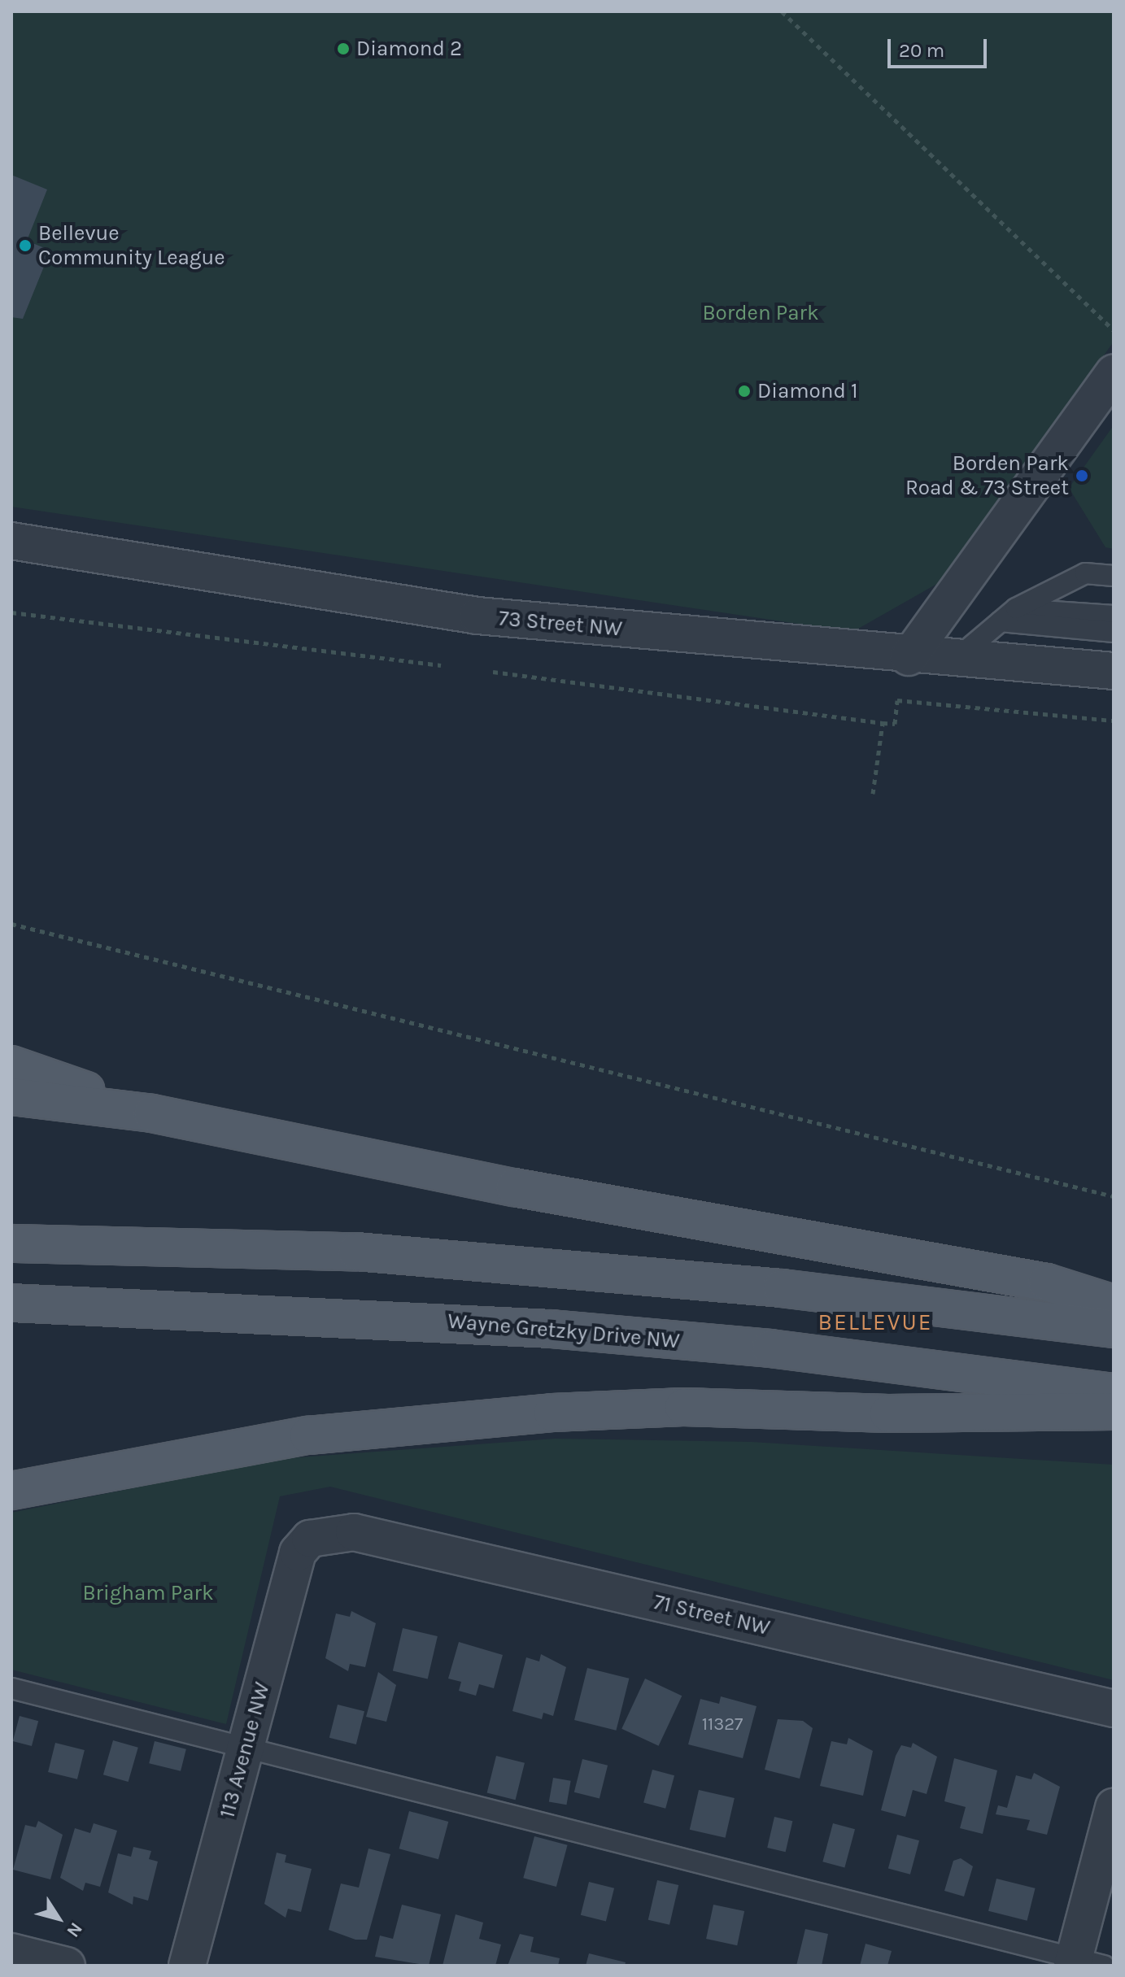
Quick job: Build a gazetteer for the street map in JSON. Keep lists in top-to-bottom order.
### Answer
{
  "streets": {
    "main road": ["Wayne Gretzky Drive NW"],
    "street": ["73 Street NW", "71 Street NW", "113 Avenue NW"]
  },
  "crossings": [
    ["71 Street NW", "113 Avenue NW"]
  ],
  "districts": ["BELLEVUE"],
  "parks": ["Borden Park", "Brigham Park"],
  "places": [
    "Diamond 2",
    "Bellevue Community League",
    "Diamond 1",
    "Borden Park Road & 73 Street"
  ],
  "house_numbers": ["11327"],
  "scale_bar": "20 m",
  "north": "bottom right"
}
